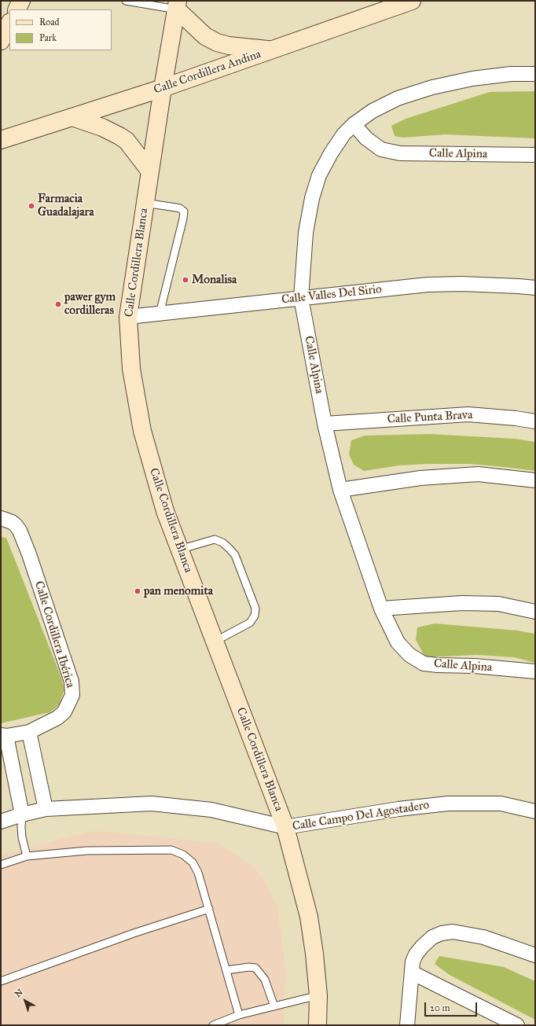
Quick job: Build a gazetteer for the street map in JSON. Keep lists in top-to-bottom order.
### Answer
{
  "streets": {
    "street": [
      "Calle Cordillera Andina",
      "Calle Alpina",
      "Calle Cordillera Blanca",
      "Calle Valles Del Sirio",
      "Calle Punta Brava",
      "Calle Cordillera Ibérica",
      "Calle Campo Del Agostadero"
    ]
  },
  "crossings": [
    ["Calle Cordillera Andina", "Calle Cordillera Blanca"],
    ["Calle Alpina", "Calle Valles Del Sirio"],
    ["Calle Alpina", "Calle Punta Brava"],
    ["Calle Cordillera Blanca", "Calle Valles Del Sirio"],
    ["Calle Cordillera Blanca", "Calle Campo Del Agostadero"]
  ],
  "places": [
    "Farmacia Guadalajara",
    "Monalisa",
    "pawer gym cordilleras",
    "pan menomita"
  ],
  "legend": ["Road", "Park"],
  "scale_bar": "20 m",
  "north": "top left"
}
